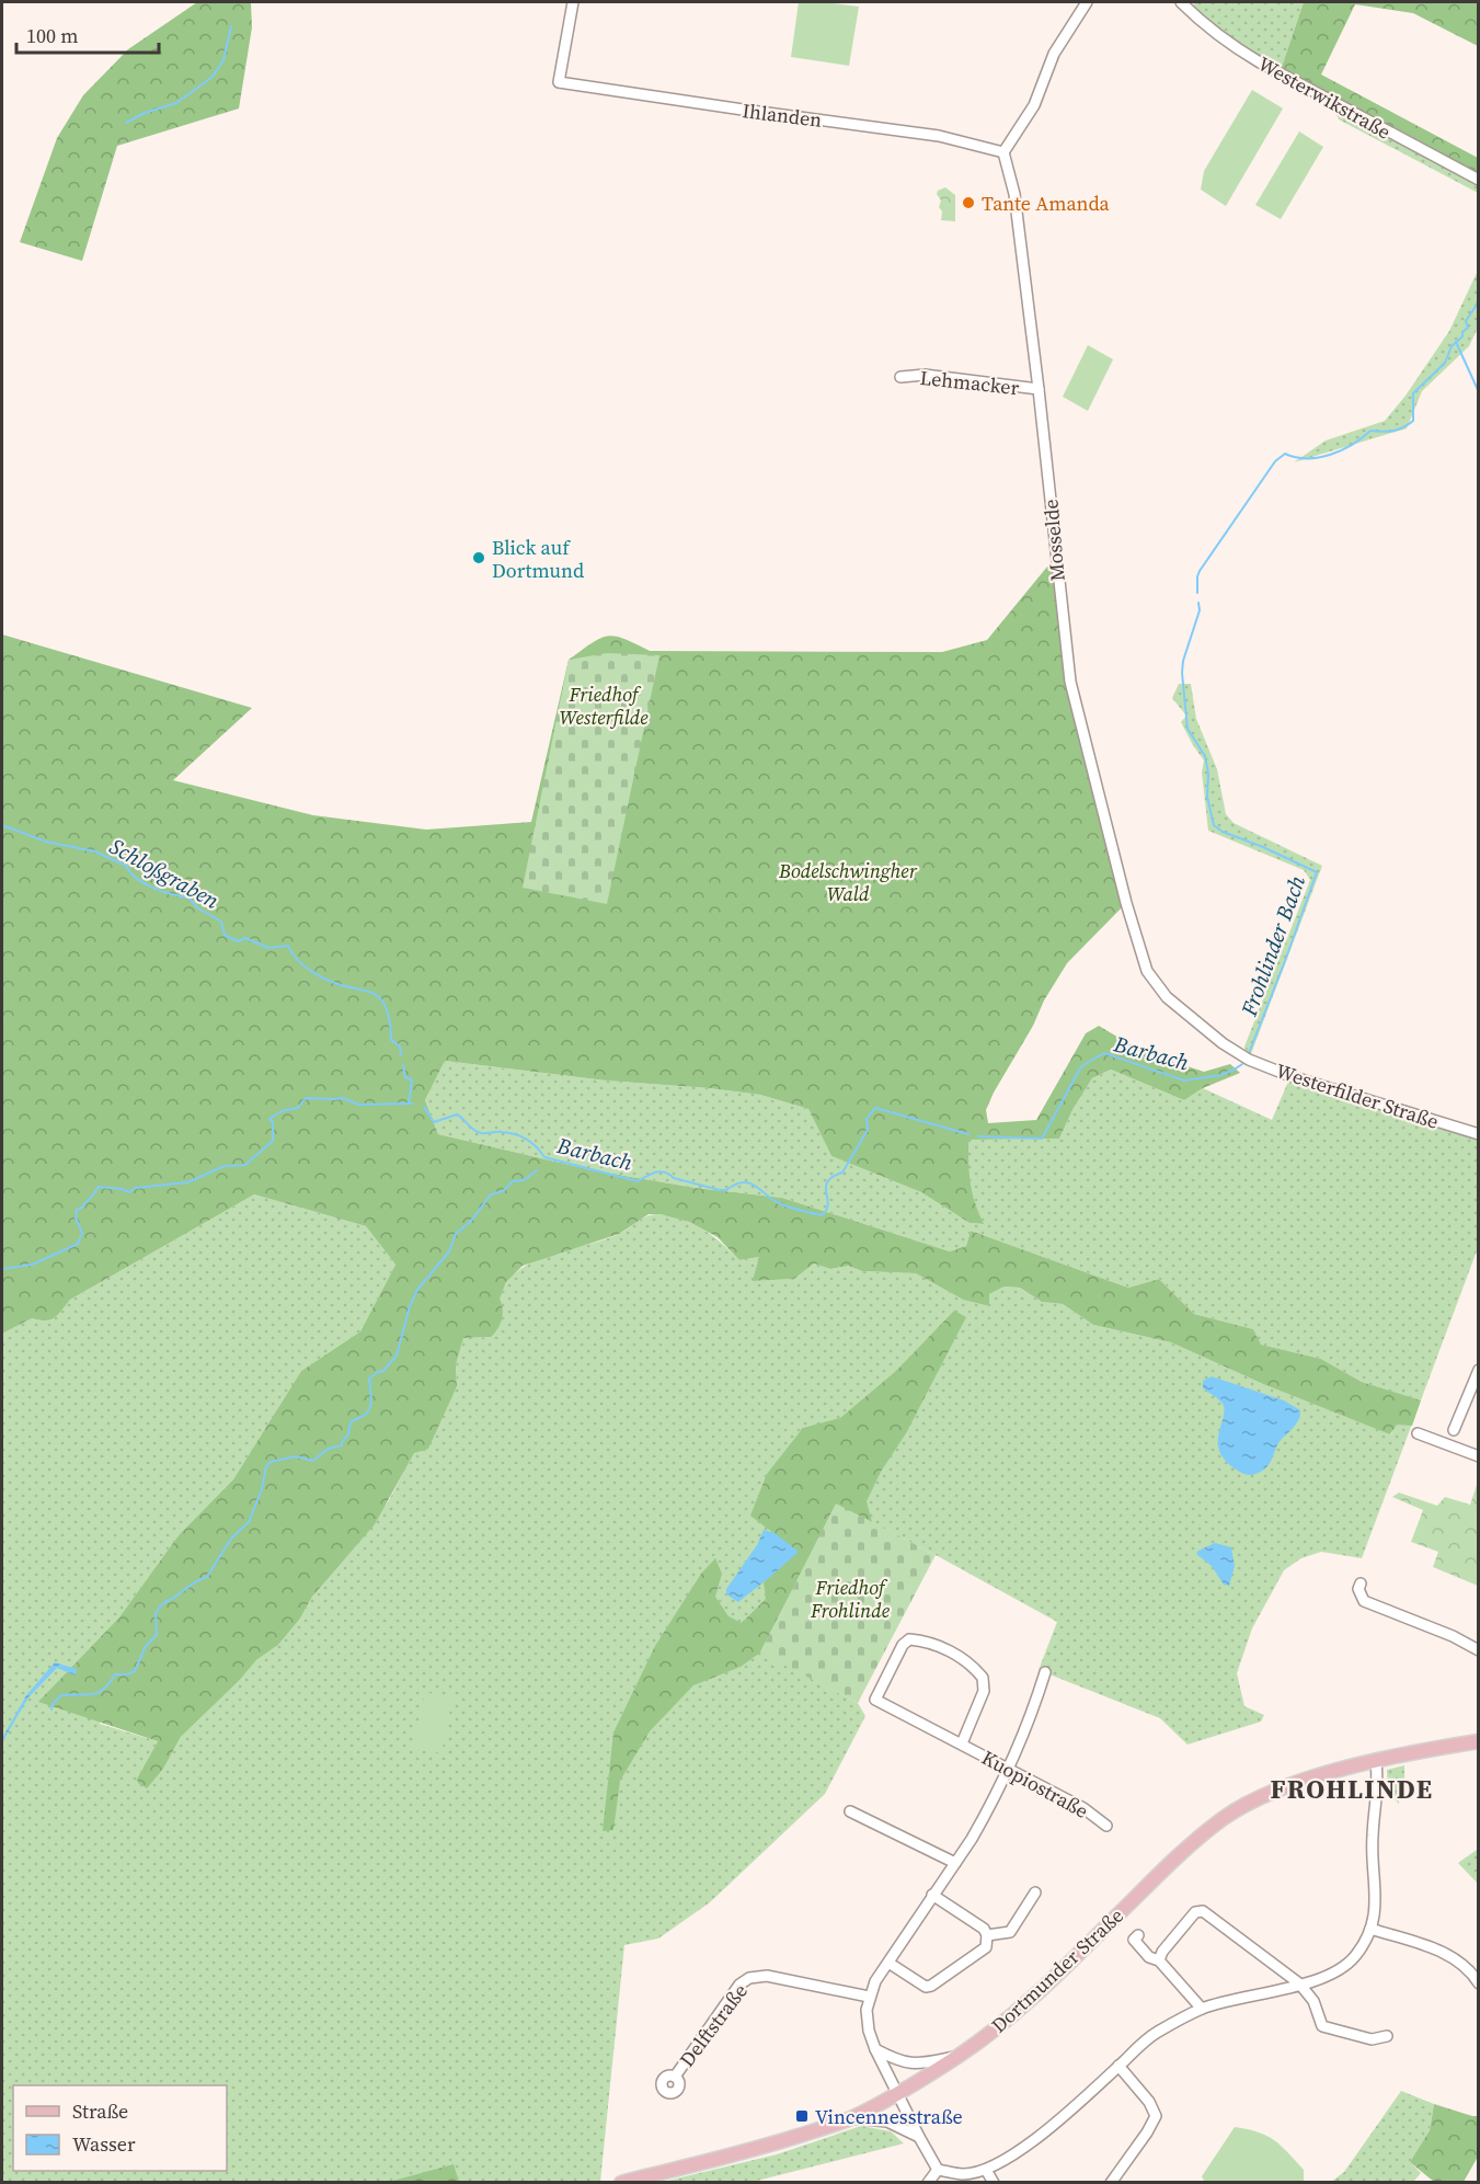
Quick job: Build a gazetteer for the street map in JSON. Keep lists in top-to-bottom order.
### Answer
{
  "streets": {
    "main road": ["Dortmunder Straße"],
    "street": [
      "Westerwikstraße",
      "Ihlanden",
      "Lehmacker",
      "Mosselde",
      "Westerfilder Straße",
      "Kuopiostraße",
      "Delftstraße"
    ]
  },
  "crossings": [
    ["Ihlanden", "Mosselde"],
    ["Lehmacker", "Mosselde"],
    ["Mosselde", "Westerfilder Straße"]
  ],
  "districts": ["FROHLINDE"],
  "water": ["Schloßgraben", "Frohlinder Bach", "Barbach"],
  "parks": ["Friedhof Westerfilde", "Bodelschwingher Wald", "Friedhof Frohlinde"],
  "places": {
    "other": ["Tante Amanda", "Blick auf Dortmund"],
    "transit": ["Vincennesstraße"]
  },
  "legend": ["Straße", "Wasser"],
  "scale_bar": "100 m"
}
